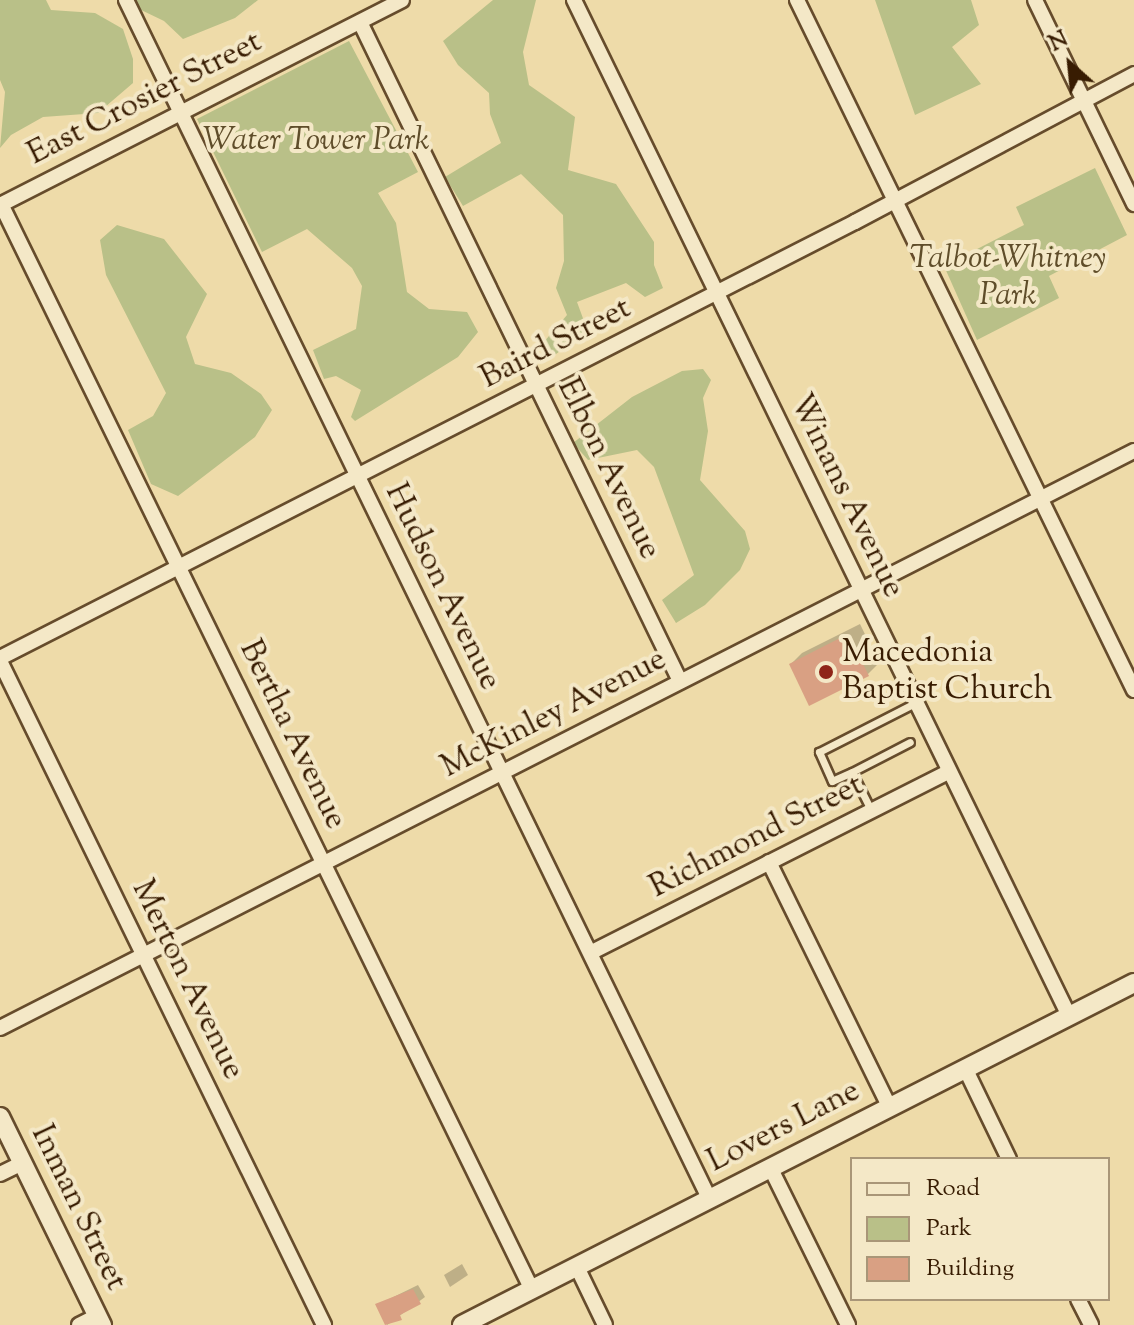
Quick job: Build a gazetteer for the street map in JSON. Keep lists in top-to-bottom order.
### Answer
{
  "streets": {
    "street": [
      "East Crosier Street",
      "Baird Street",
      "Elbon Avenue",
      "Winans Avenue",
      "Hudson Avenue",
      "McKinley Avenue",
      "Bertha Avenue",
      "Richmond Street",
      "Merton Avenue",
      "Lovers Lane",
      "Inman Street"
    ]
  },
  "crossings": [
    ["East Crosier Street", "Elbon Avenue"],
    ["East Crosier Street", "Hudson Avenue"],
    ["East Crosier Street", "Bertha Avenue"],
    ["Baird Street", "Elbon Avenue"],
    ["Baird Street", "Winans Avenue"],
    ["Baird Street", "Hudson Avenue"],
    ["Baird Street", "Bertha Avenue"],
    ["Baird Street", "Merton Avenue"],
    ["Elbon Avenue", "McKinley Avenue"],
    ["Winans Avenue", "McKinley Avenue"],
    ["Winans Avenue", "Richmond Street"],
    ["Winans Avenue", "Lovers Lane"],
    ["Hudson Avenue", "McKinley Avenue"],
    ["Hudson Avenue", "Richmond Street"],
    ["Hudson Avenue", "Lovers Lane"],
    ["McKinley Avenue", "Bertha Avenue"],
    ["McKinley Avenue", "Merton Avenue"],
    ["Bertha Avenue", "Lovers Lane"]
  ],
  "parks": ["Water Tower Park", "Talbot-Whitney Park"],
  "places": ["Macedonia Baptist Church"],
  "legend": ["Road", "Park", "Building"],
  "north": "top left"
}
